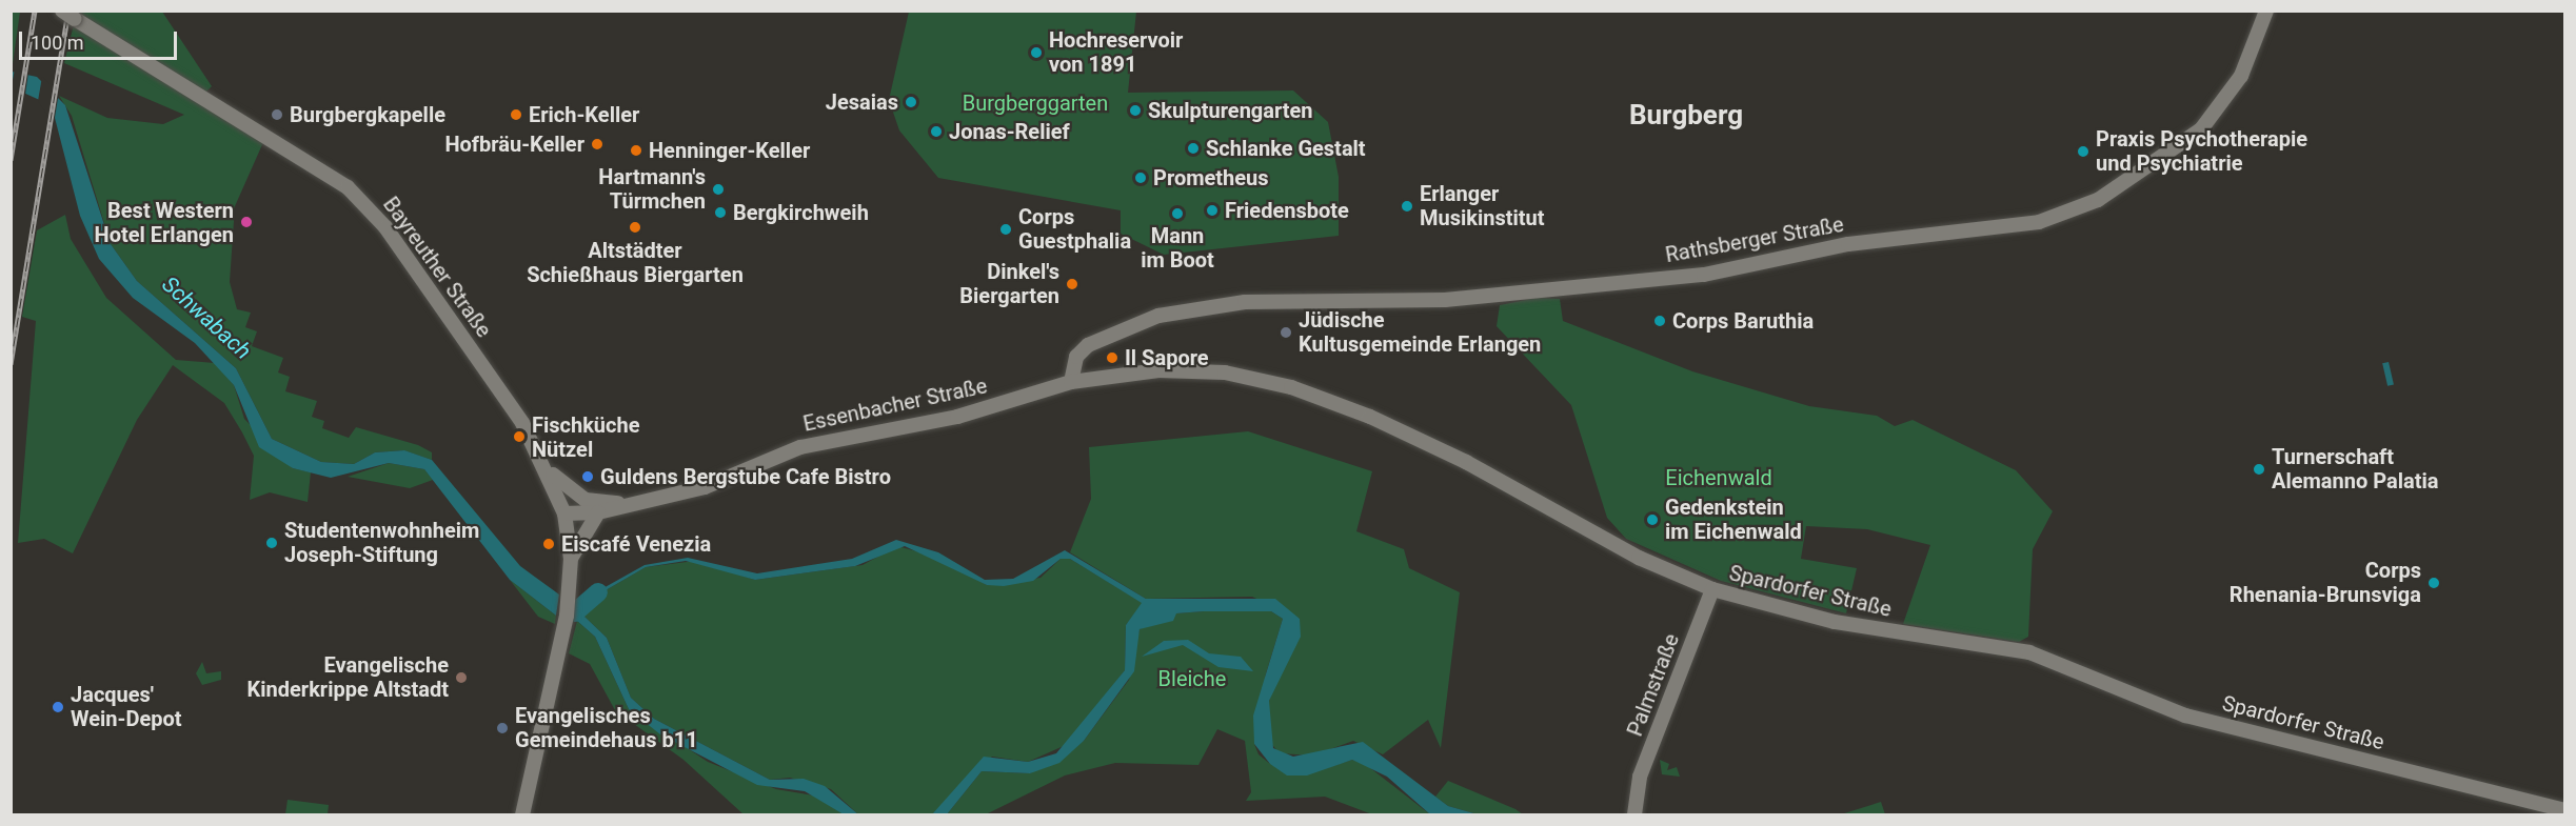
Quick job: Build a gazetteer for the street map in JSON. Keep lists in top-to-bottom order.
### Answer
{
  "streets": {
    "street": [
      "Rathsberger Straße",
      "Bayreuther Straße",
      "Essenbacher Straße",
      "Spardorfer Straße",
      "Palmstraße"
    ]
  },
  "crossings": [
    ["Rathsberger Straße", "Essenbacher Straße"],
    ["Rathsberger Straße", "Spardorfer Straße"],
    ["Bayreuther Straße", "Essenbacher Straße"],
    ["Essenbacher Straße", "Spardorfer Straße"],
    ["Spardorfer Straße", "Palmstraße"]
  ],
  "districts": ["Burgberg"],
  "water": ["Schwabach"],
  "parks": ["Burgberggarten", "Eichenwald", "Bleiche"],
  "places": [
    "Hochreservoir von 1891",
    "Jesaias",
    "Skulpturengarten",
    "Burgbergkapelle",
    "Erich-Keller",
    "Jonas-Relief",
    "Hofbräu-Keller",
    "Schlanke Gestalt",
    "Henninger-Keller",
    "Praxis Psychotherapie und Psychiatrie",
    "Prometheus",
    "Hartmann's Türmchen",
    "Erlanger Musikinstitut",
    "Friedensbote",
    "Bergkirchweih",
    "Mann im Boot",
    "Best Western Hotel Erlangen",
    "Altstädter Schießhaus Biergarten",
    "Corps Guestphalia",
    "Dinkel's Biergarten",
    "Corps Baruthia",
    "Jüdische Kultusgemeinde Erlangen",
    "Il Sapore",
    "Fischküche Nützel",
    "Turnerschaft Alemanno Palatia",
    "Guldens Bergstube Cafe Bistro",
    "Gedenkstein im Eichenwald",
    "Studentenwohnheim Joseph-Stiftung",
    "Eiscafé Venezia",
    "Corps Rhenania-Brunsviga",
    "Evangelische Kinderkrippe Altstadt",
    "Jacques' Wein-Depot",
    "Evangelisches Gemeindehaus b11"
  ],
  "scale_bar": "100 m"
}
